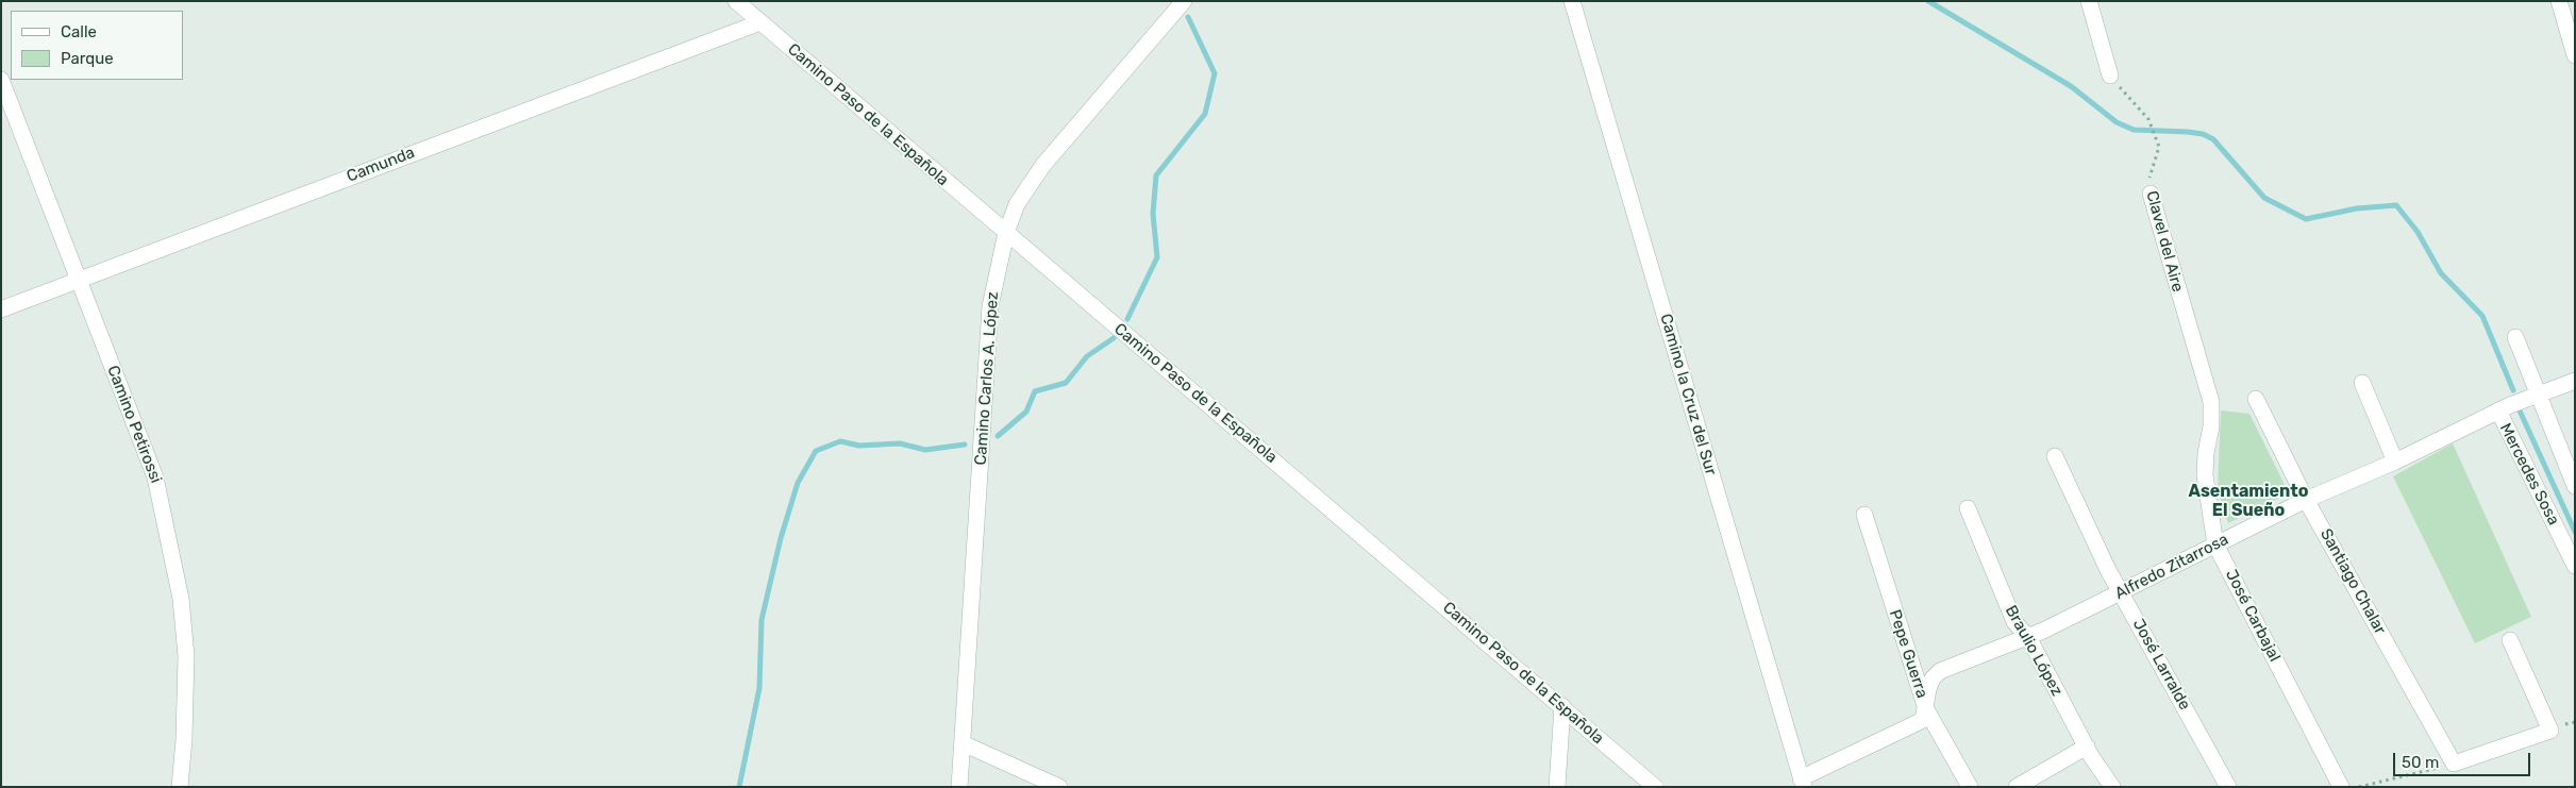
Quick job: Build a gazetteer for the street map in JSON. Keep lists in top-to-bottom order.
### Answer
{
  "streets": {
    "street": [
      "Camino Paso de la Española",
      "Camunda",
      "Clavel del Aire",
      "Camino Carlos A. López",
      "Camino la Cruz del Sur",
      "Camino Petirossi",
      "Mercedes Sosa",
      "Alfredo Zitarrosa",
      "Santiago Chalar",
      "José Carbajal",
      "Braulio López",
      "Pepe Guerra",
      "José Larralde"
    ]
  },
  "crossings": [
    ["Camino Paso de la Española", "Camunda"],
    ["Camino Paso de la Española", "Camino Carlos A. López"],
    ["Camunda", "Camino Petirossi"],
    ["Clavel del Aire", "José Carbajal"],
    ["Mercedes Sosa", "Alfredo Zitarrosa"],
    ["Alfredo Zitarrosa", "Santiago Chalar"],
    ["Alfredo Zitarrosa", "José Carbajal"],
    ["Alfredo Zitarrosa", "Braulio López"],
    ["Alfredo Zitarrosa", "Pepe Guerra"],
    ["Alfredo Zitarrosa", "José Larralde"]
  ],
  "districts": ["Asentamiento El Sueño"],
  "legend": ["Calle", "Parque"],
  "scale_bar": "50 m"
}
